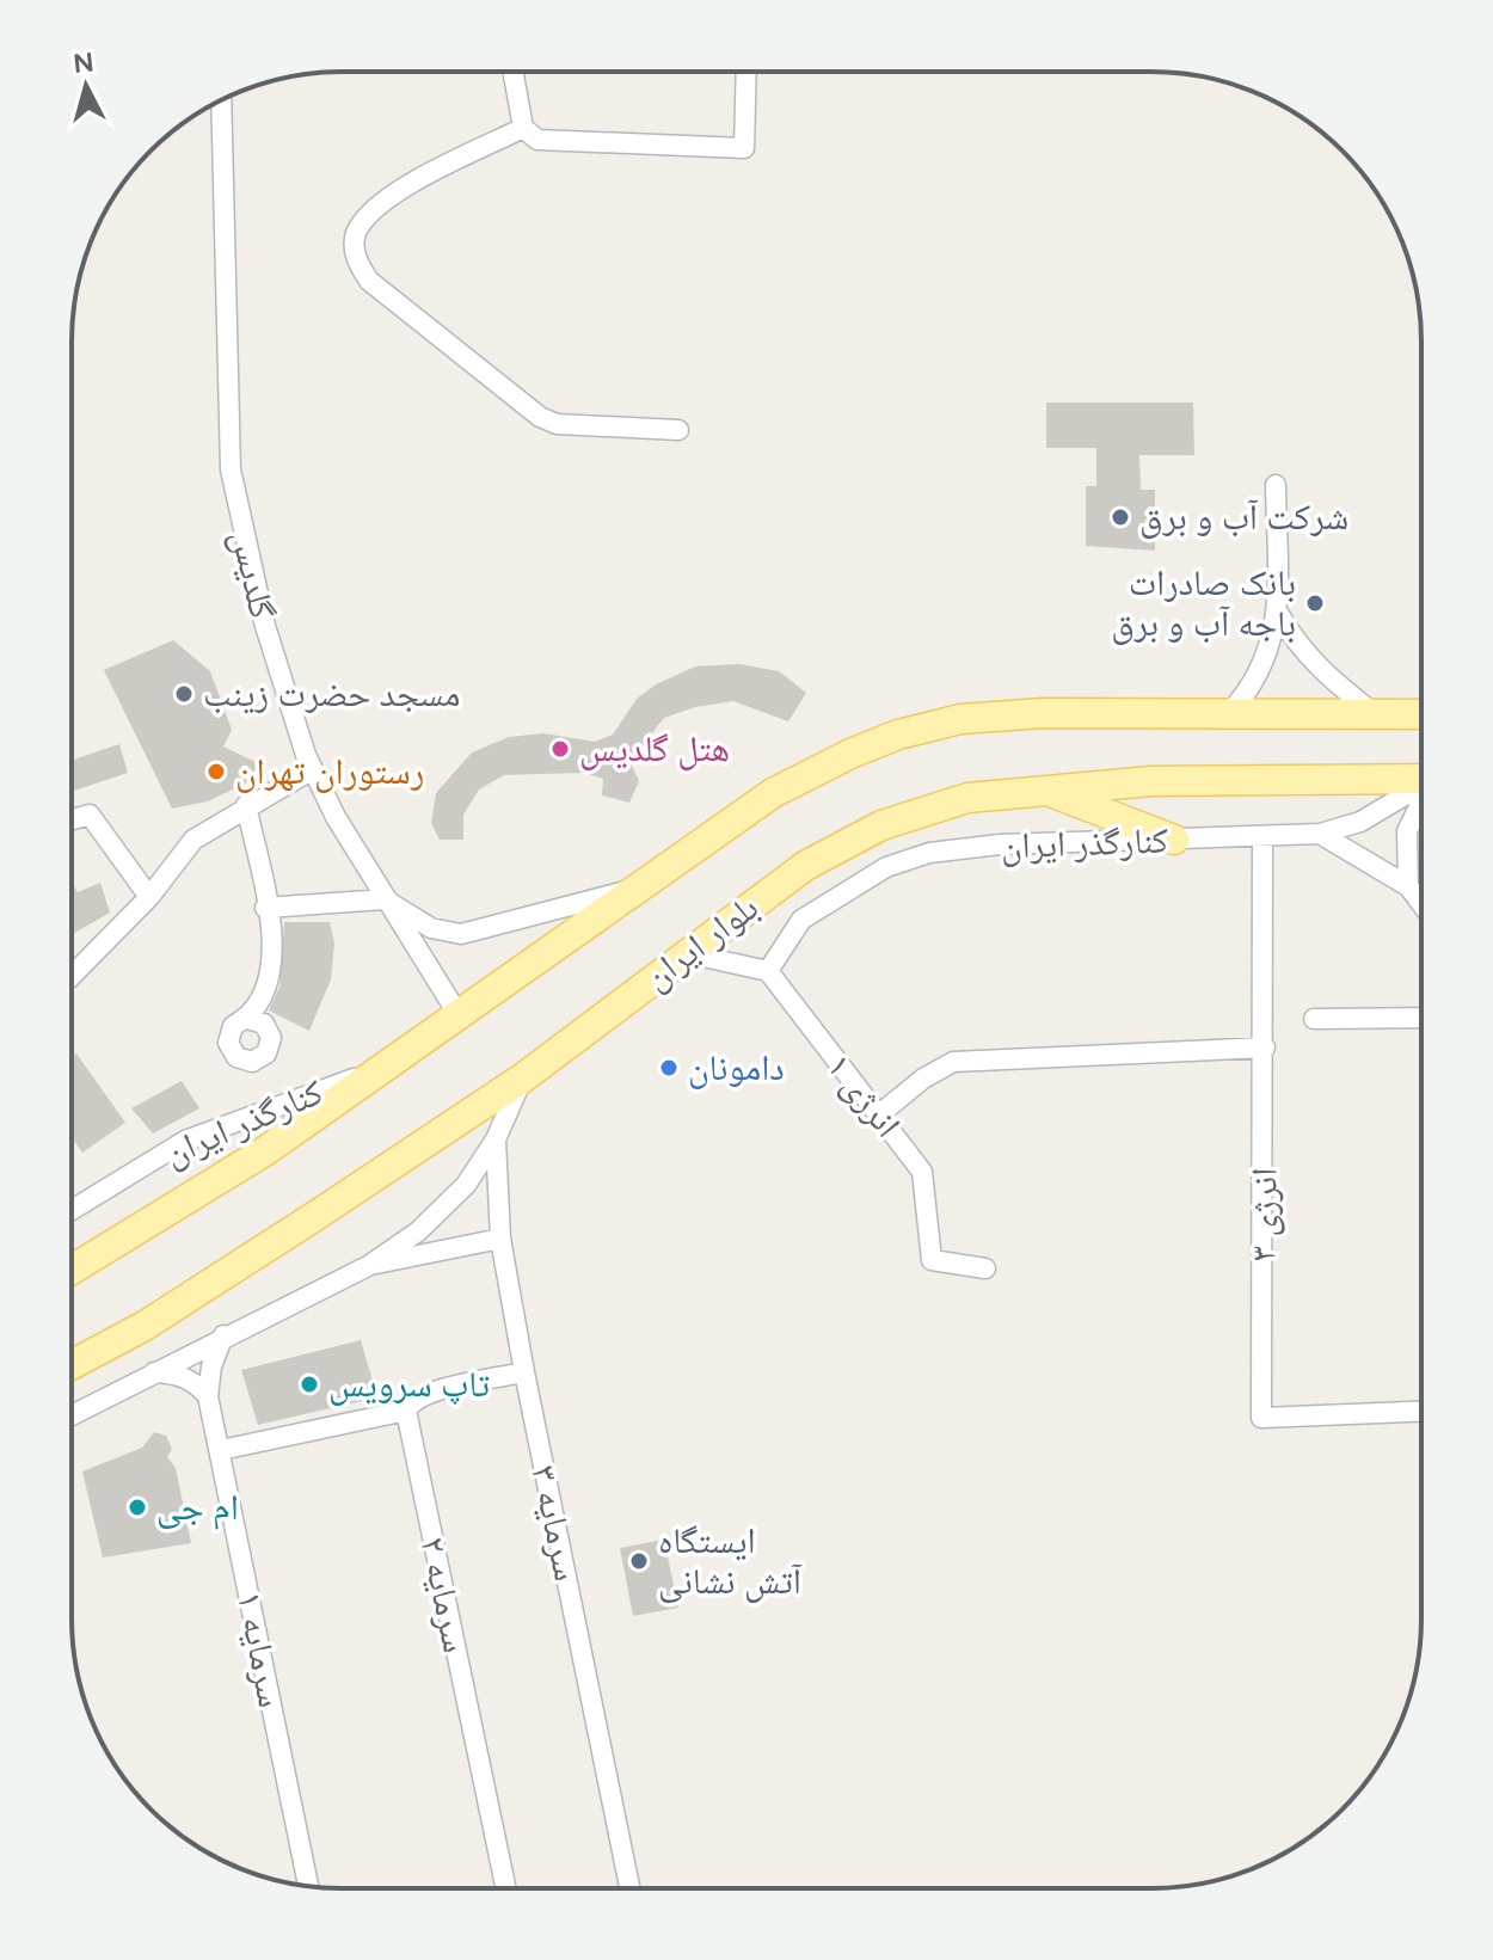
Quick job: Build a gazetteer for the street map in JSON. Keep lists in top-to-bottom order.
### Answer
{
  "streets": {
    "main road": ["بلوار ایران"],
    "street": [
      "گلدیس",
      "کنارگذر ایران",
      "انرژی ۱",
      "انرژی ۳",
      "سرمایه ۳",
      "سرمایه ۲",
      "سرمایه ۱"
    ]
  },
  "crossings": [
    ["کنارگذر ایران", "انرژی ۱"],
    ["کنارگذر ایران", "انرژی ۳"]
  ],
  "places": [
    "شرکت آب و برق",
    "بانک صادرات باجه آب و برق",
    "مسجد حضرت زینب",
    "هتل گلدیس",
    "رستوران تهران",
    "دامونان",
    "تاپ سرویس",
    "ام جی",
    "ایستگاه آتش نشانی"
  ],
  "north": "top"
}
